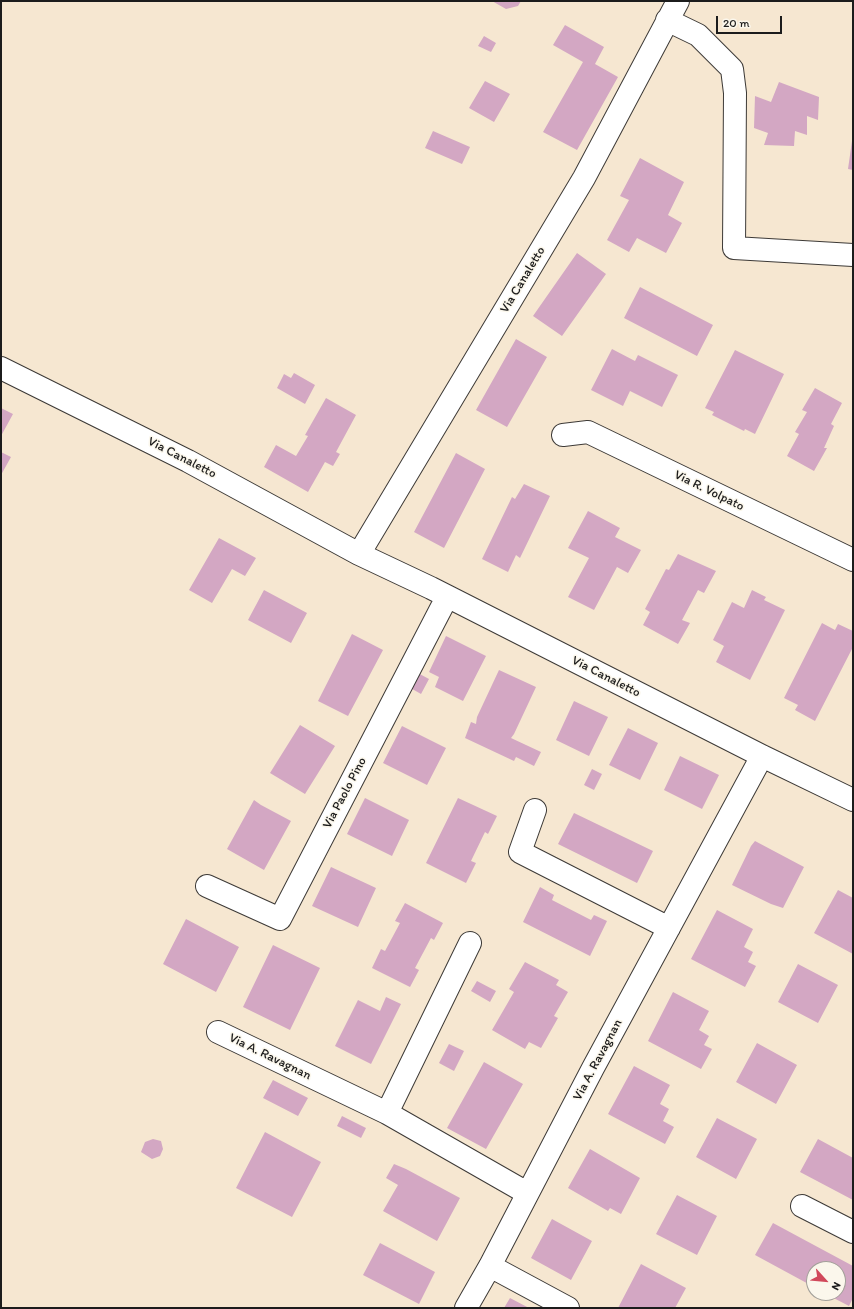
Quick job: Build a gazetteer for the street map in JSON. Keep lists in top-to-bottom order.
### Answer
{
  "streets": {
    "street": [
      "Via Canaletto",
      "Via R. Volpato",
      "Via Paolo Pino",
      "Via A. Ravagnan"
    ]
  },
  "crossings": [
    ["Via Canaletto", "Via Paolo Pino"],
    ["Via Canaletto", "Via A. Ravagnan"]
  ],
  "scale_bar": "20 m",
  "north": "bottom right"
}
